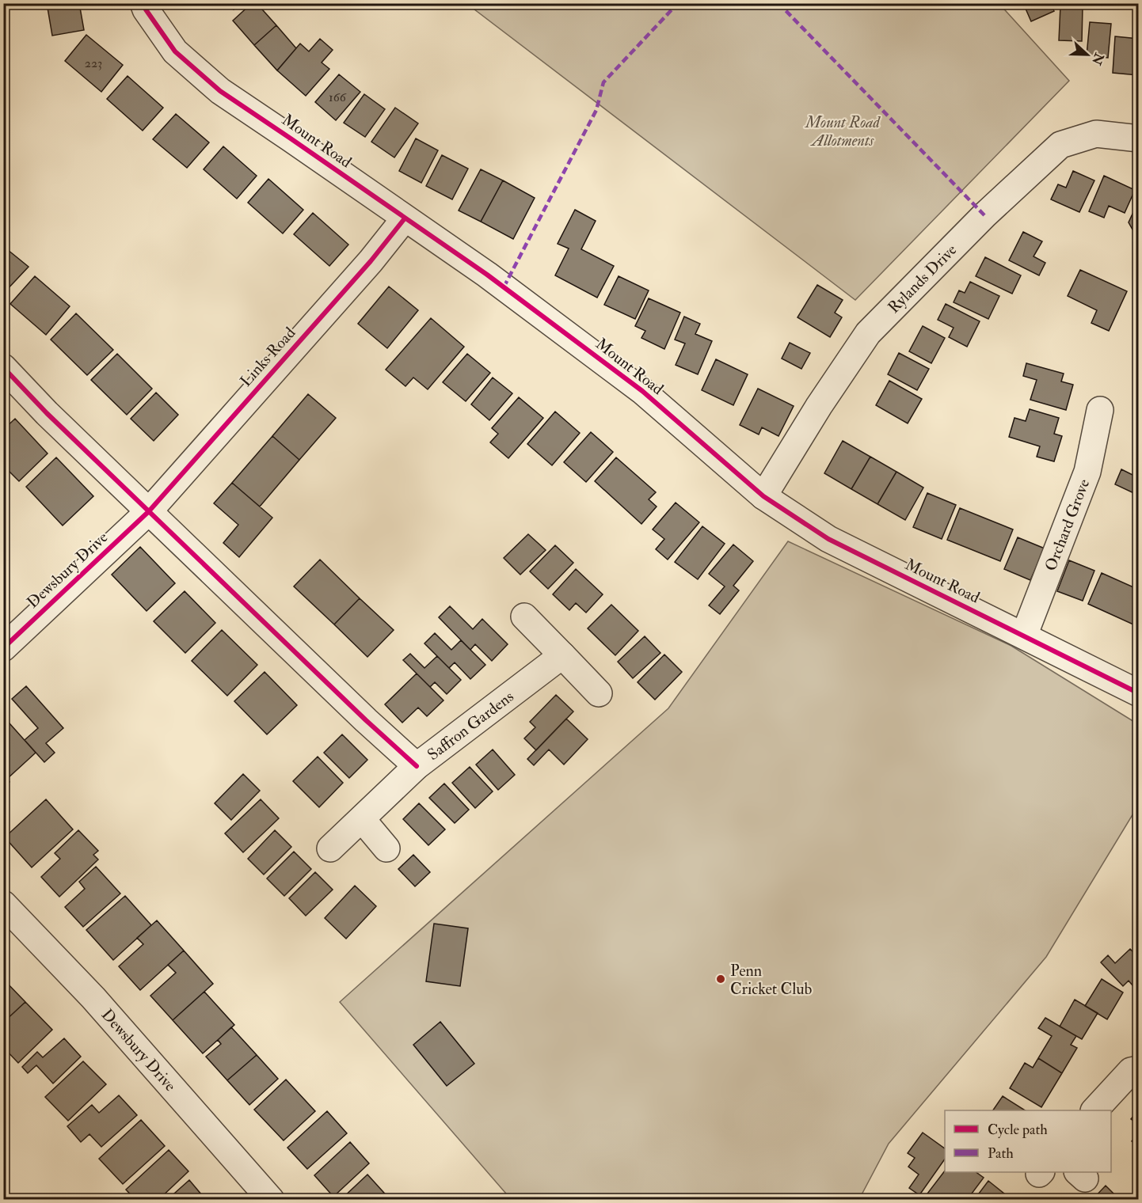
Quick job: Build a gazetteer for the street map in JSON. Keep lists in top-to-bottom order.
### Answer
{
  "streets": {
    "street": [
      "Mount Road",
      "Rylands Drive",
      "Links Road",
      "Orchard Grove",
      "Dewsbury Drive",
      "Saffron Gardens"
    ]
  },
  "crossings": [
    ["Mount Road", "Rylands Drive"],
    ["Mount Road", "Links Road"],
    ["Mount Road", "Orchard Grove"],
    ["Links Road", "Dewsbury Drive"]
  ],
  "parks": ["Mount Road Allotments"],
  "places": ["Penn Cricket Club"],
  "house_numbers": ["223", "166"],
  "legend": ["Cycle path", "Path"],
  "north": "right"
}
